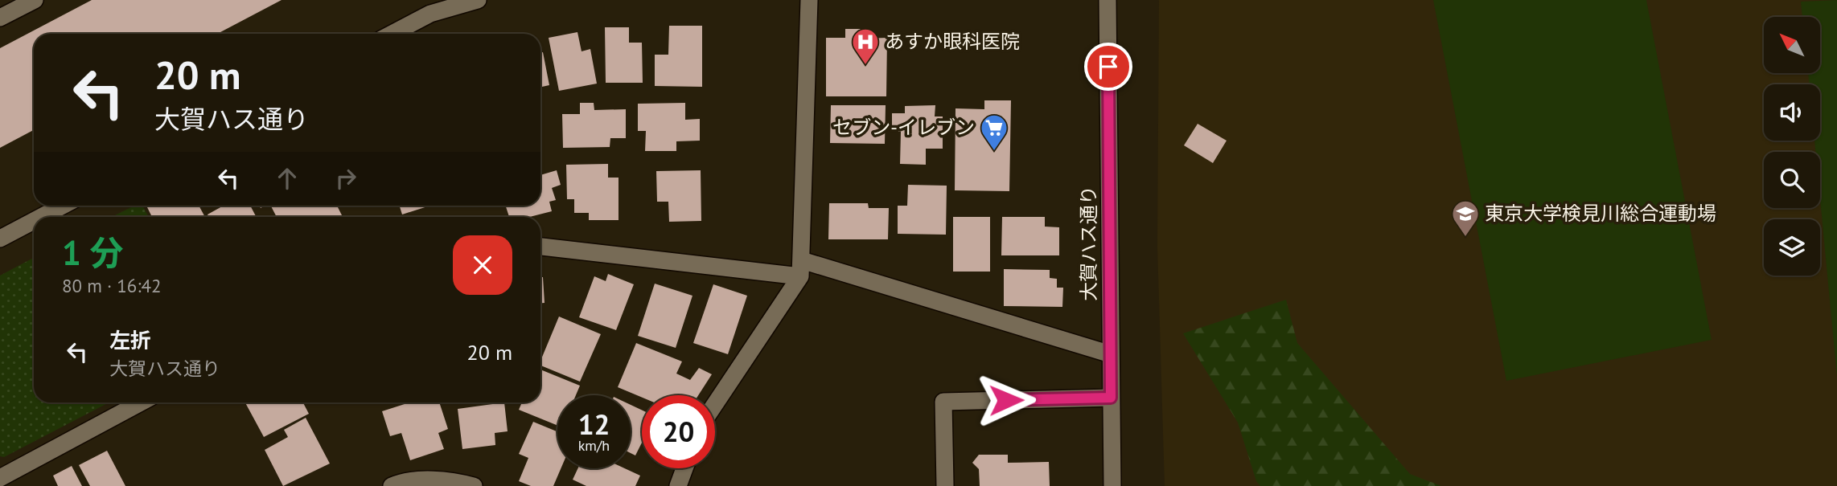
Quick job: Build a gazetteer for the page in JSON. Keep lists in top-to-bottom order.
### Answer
{
  "streets": {
    "street": ["大賀ハス通り"]
  },
  "places": {
    "hospital": ["あすか眼科医院"],
    "supermarket": ["セブン-イレブン"],
    "school or university": ["東京大学検見川総合運動場"]
  },
  "north": "top left",
  "page": {
    "turn": ["20 m", "大賀ハス通り"],
    "heading": ["1 分", "80 m · 16:42"],
    "list": [
      {
        "name": "左折",
        "note": "大賀ハス通り",
        "value": "20 m"
      }
    ],
    "speed": "12 km/h",
    "limit": "20"
  }
}
